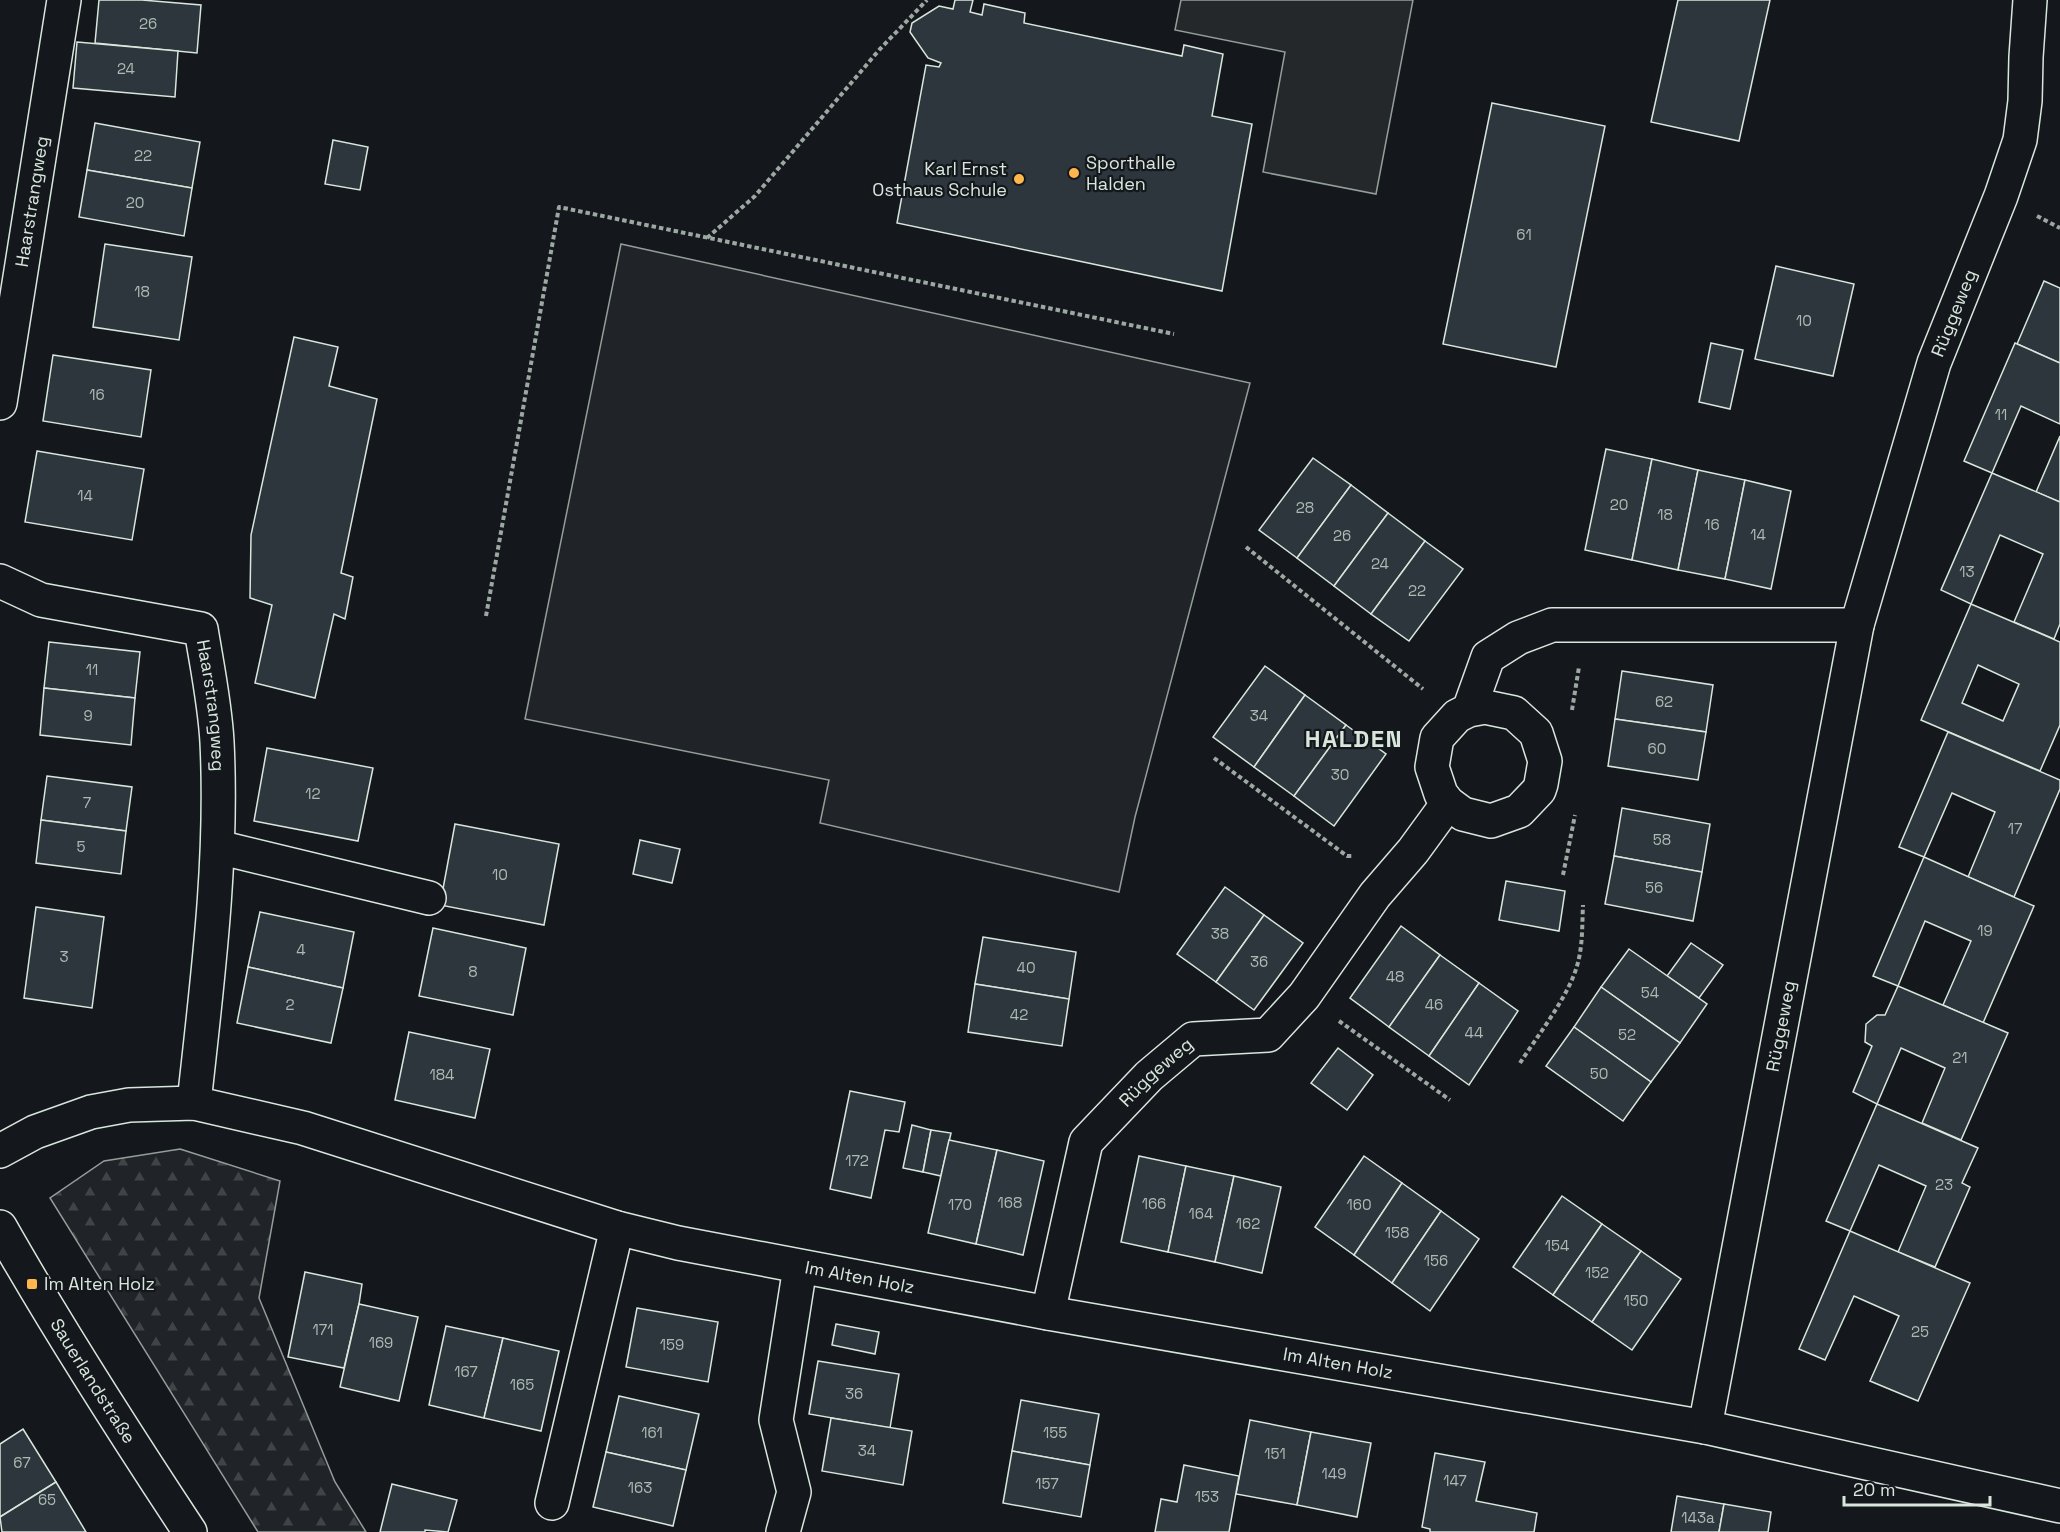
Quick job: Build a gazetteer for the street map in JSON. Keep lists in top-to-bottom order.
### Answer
{
  "streets": {
    "street": [
      "Haarstrangweg",
      "Rüggeweg",
      "Im Alten Holz",
      "Sauerlandstraße"
    ]
  },
  "crossings": [
    ["Haarstrangweg", "Im Alten Holz"],
    ["Rüggeweg", "Im Alten Holz"]
  ],
  "districts": ["HALDEN"],
  "places": {
    "other": ["Sporthalle Halden", "Karl Ernst Osthaus Schule"],
    "transit": ["Im Alten Holz"]
  },
  "house_numbers": [
    "26",
    "24",
    "22",
    "20",
    "61",
    "18",
    "10",
    "16",
    "11",
    "14",
    "20",
    "28",
    "18",
    "16",
    "14",
    "26",
    "24",
    "13",
    "22",
    "11",
    "62",
    "9",
    "34",
    "60",
    "30",
    "12",
    "7",
    "17",
    "58",
    "5",
    "10",
    "56",
    "19",
    "38",
    "4",
    "3",
    "36",
    "40",
    "8",
    "48",
    "54",
    "2",
    "46",
    "42",
    "44",
    "52",
    "21",
    "50",
    "184",
    "172",
    "23",
    "168",
    "166",
    "170",
    "160",
    "164",
    "162",
    "158",
    "154",
    "156",
    "152",
    "150",
    "171",
    "25",
    "169",
    "159",
    "167",
    "165",
    "36",
    "161",
    "155",
    "34",
    "151",
    "67",
    "149",
    "147",
    "157",
    "163",
    "153",
    "65",
    "143a"
  ],
  "scale_bar": "20 m"
}
